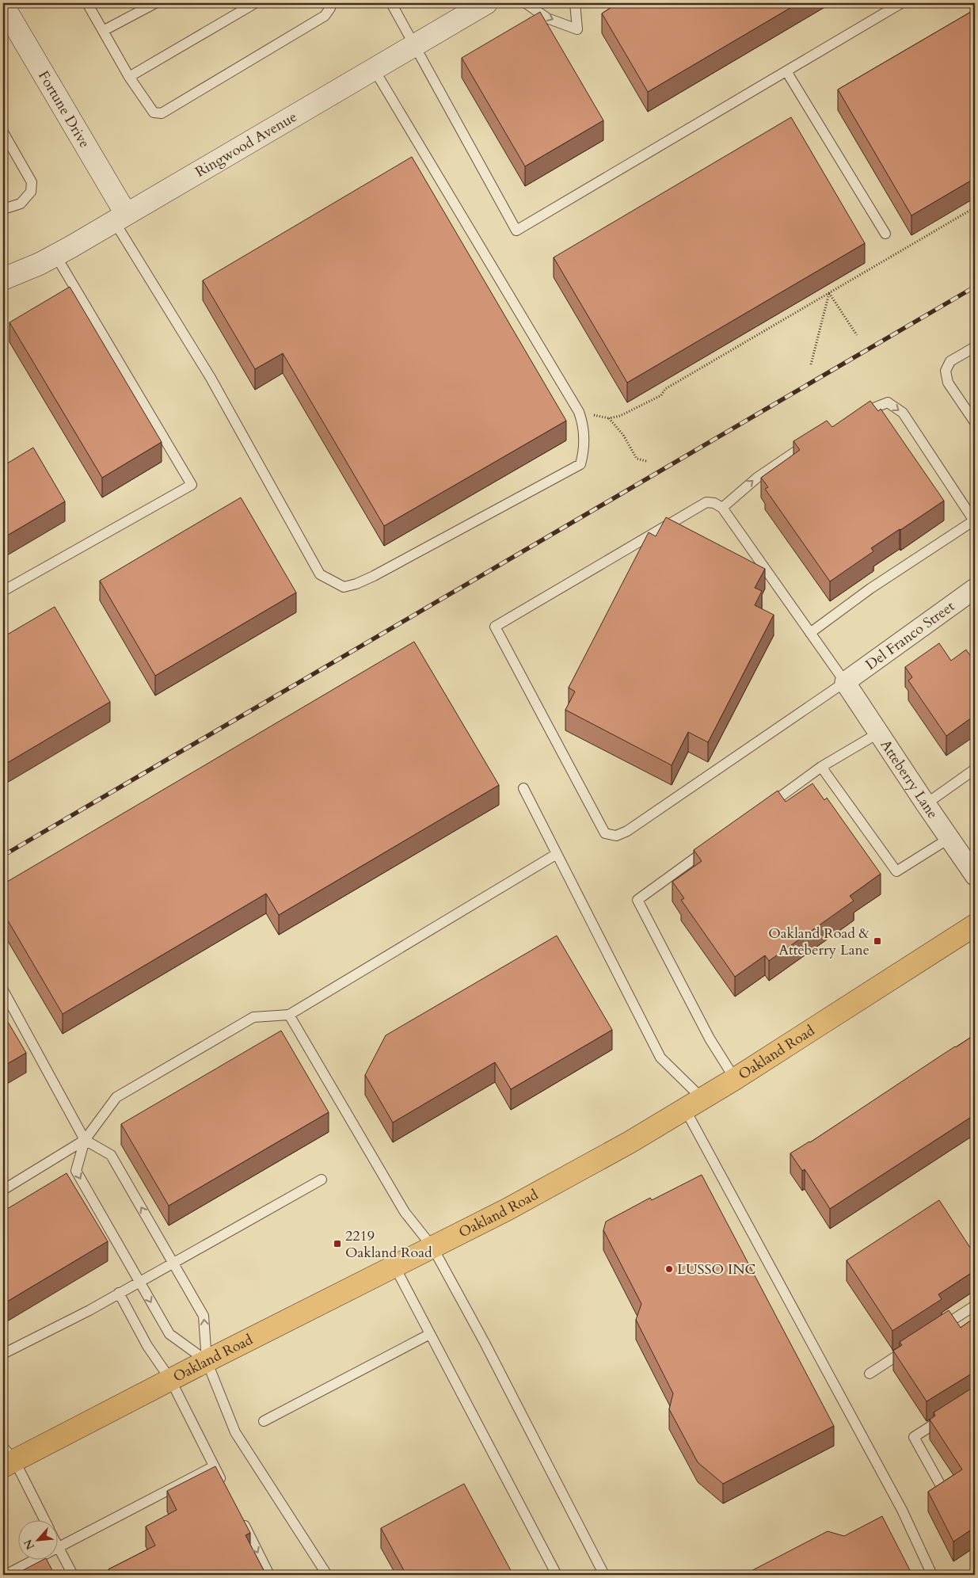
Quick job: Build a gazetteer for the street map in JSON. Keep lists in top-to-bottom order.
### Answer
{
  "streets": {
    "main road": ["Oakland Road"],
    "street": [
      "Fortune Drive",
      "Ringwood Avenue",
      "Del Franco Street",
      "Atteberry Lane"
    ]
  },
  "crossings": [
    ["Fortune Drive", "Ringwood Avenue"],
    ["Del Franco Street", "Atteberry Lane"]
  ],
  "places": {
    "transit": ["Oakland Road & Atteberry Lane", "2219 Oakland Road"],
    "other": ["LUSSO INC"]
  },
  "north": "bottom left"
}
